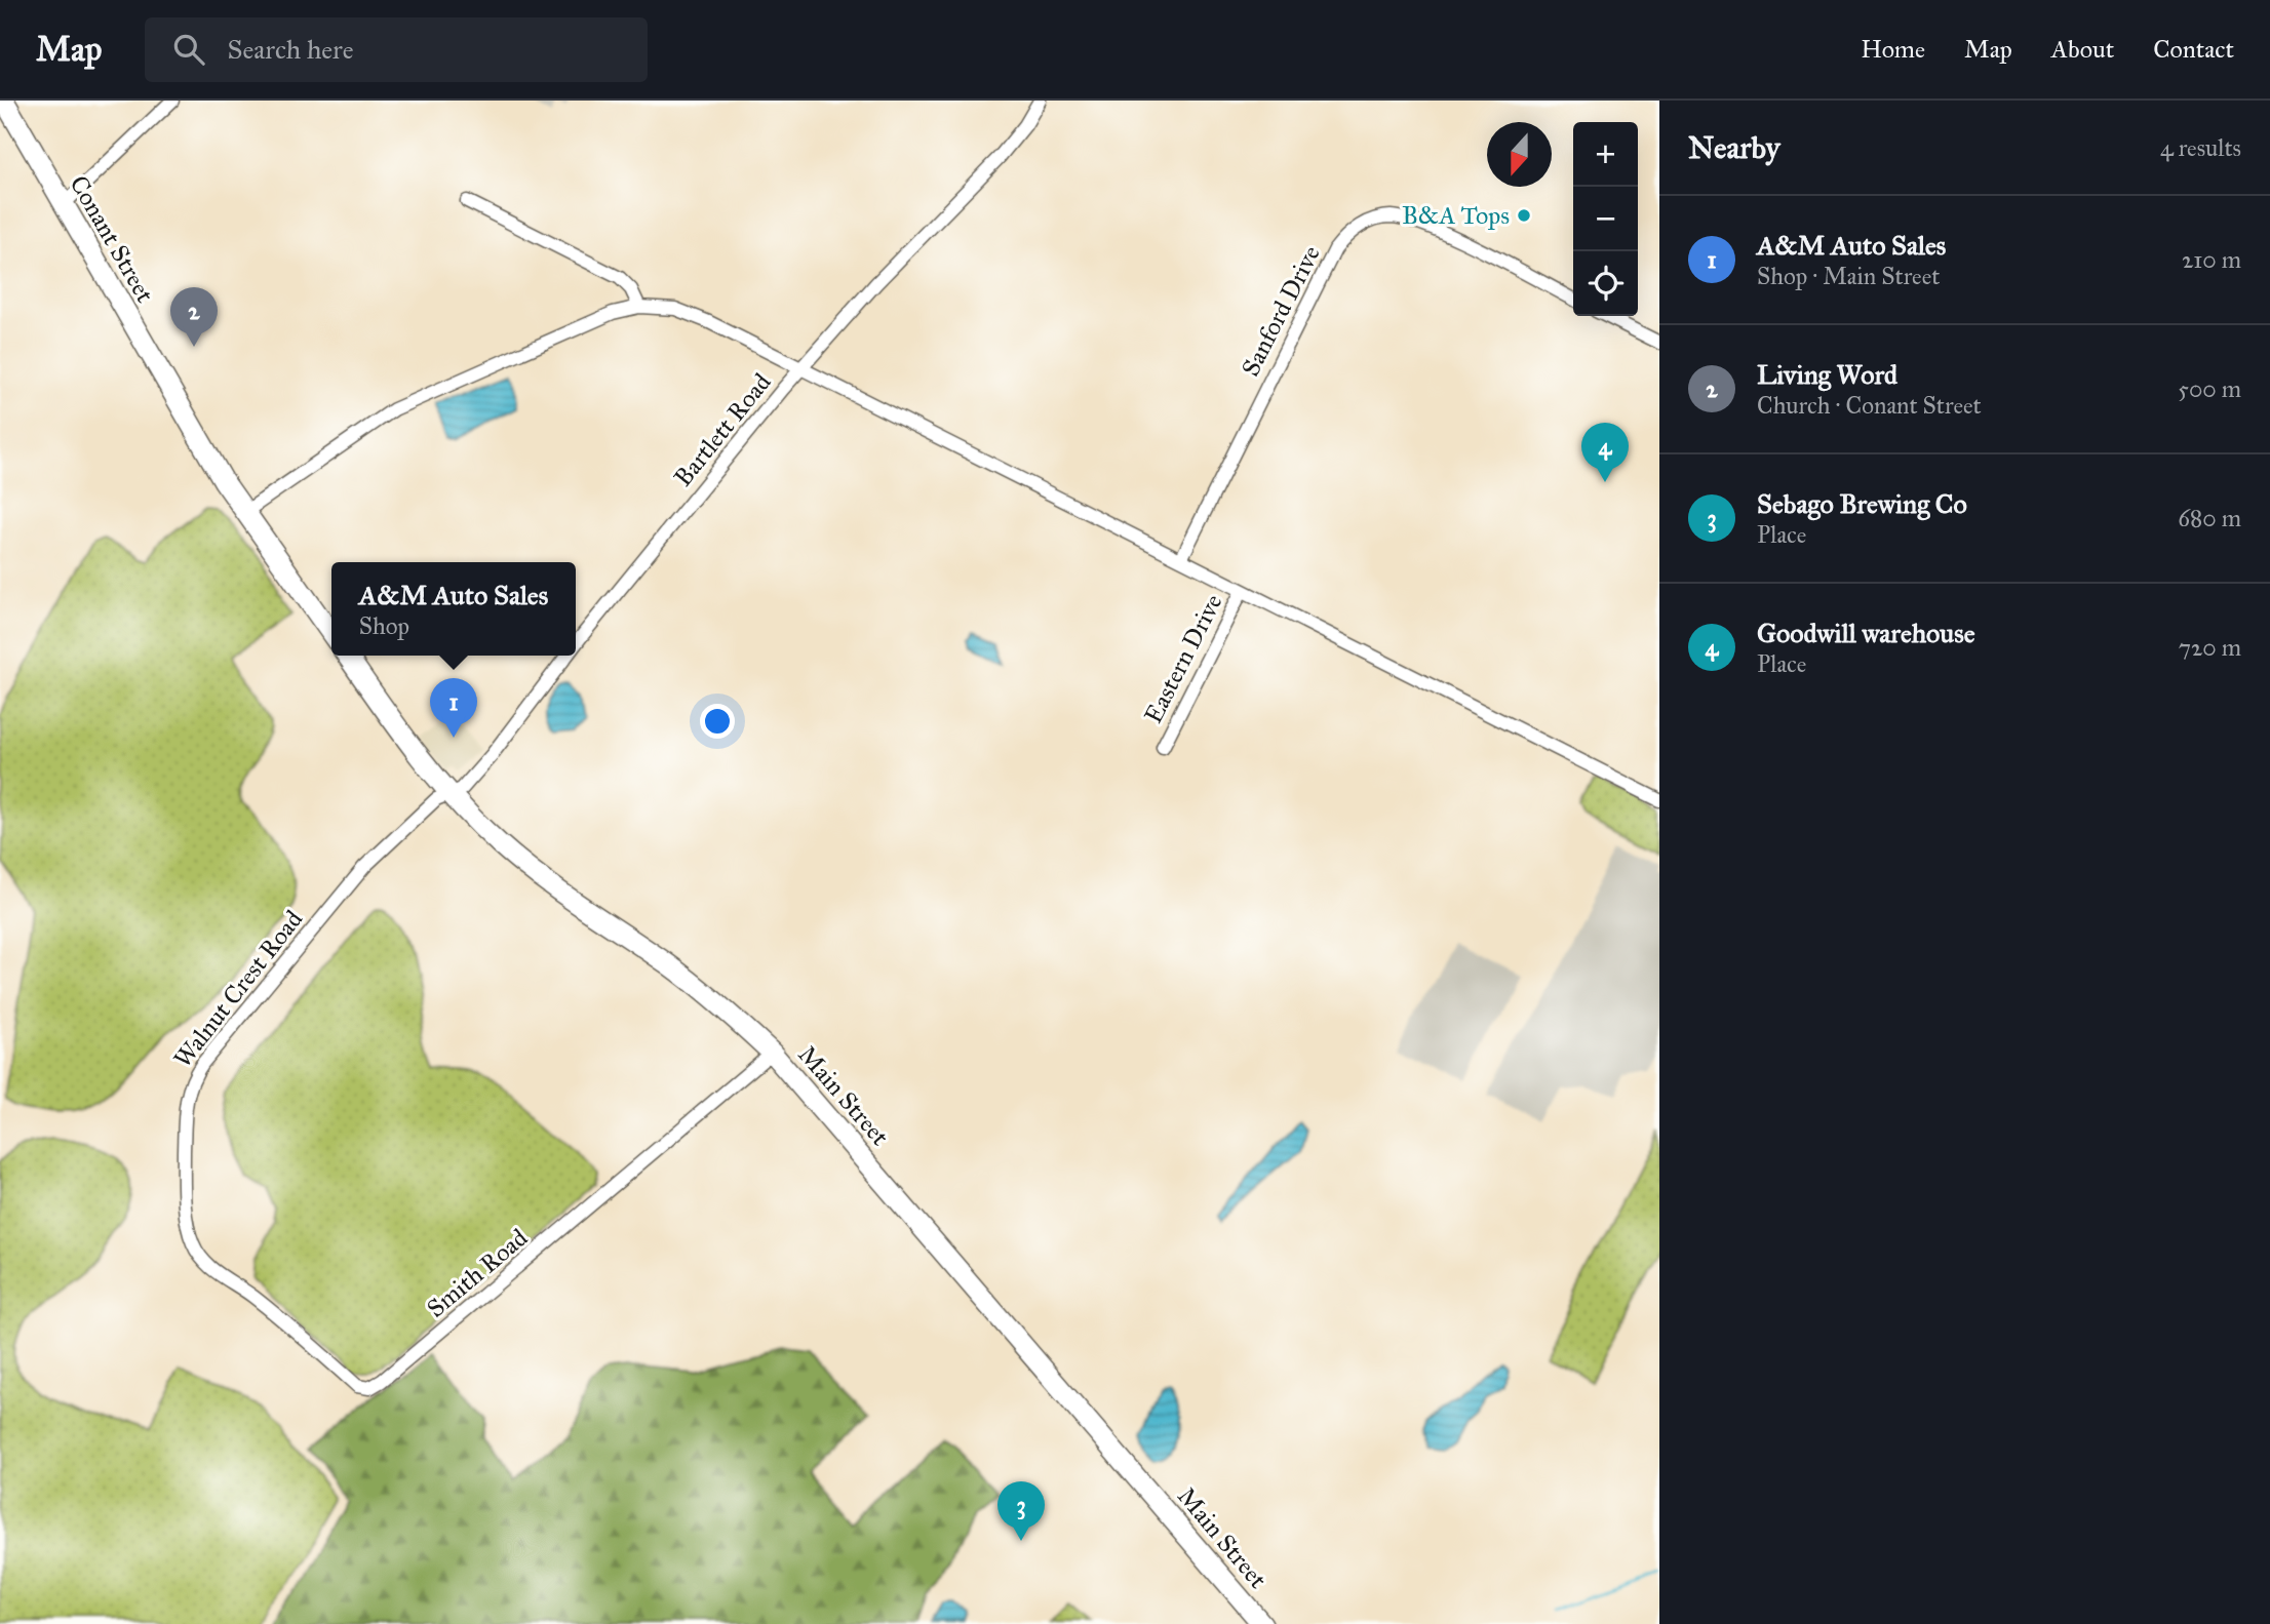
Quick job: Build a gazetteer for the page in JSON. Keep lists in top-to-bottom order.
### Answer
{
  "streets": {
    "highway": ["Conant Street", "Main Street"],
    "street": [
      "Sanford Drive",
      "Bartlett Road",
      "Eastern Drive",
      "Walnut Crest Road",
      "Smith Road"
    ]
  },
  "crossings": [
    ["Bartlett Road", "Walnut Crest Road"],
    ["Bartlett Road", "Main Street"],
    ["Walnut Crest Road", "Main Street"],
    ["Walnut Crest Road", "Smith Road"],
    ["Main Street", "Smith Road"]
  ],
  "places": ["B&A Tops"],
  "north": "bottom",
  "page": {
    "header": "Map",
    "search": "Search here",
    "nav": [
      "Home",
      "Map",
      "About",
      "Contact"
    ],
    "heading": ["Nearby", "4 results"],
    "map_buttons": ["+", "−"],
    "list": [
      {
        "mark": "1",
        "name": "A&M Auto Sales",
        "note": "Shop · Main Street",
        "value": "210 m"
      },
      {
        "mark": "2",
        "name": "Living Word",
        "note": "Church · Conant Street",
        "value": "500 m"
      },
      {
        "mark": "3",
        "name": "Sebago Brewing Co",
        "note": "Place",
        "value": "680 m"
      },
      {
        "mark": "4",
        "name": "Goodwill warehouse",
        "note": "Place",
        "value": "720 m"
      }
    ],
    "pins": [
      "2",
      "4",
      "1",
      "3"
    ],
    "popup": ["A&M Auto Sales", "Shop"]
  }
}
